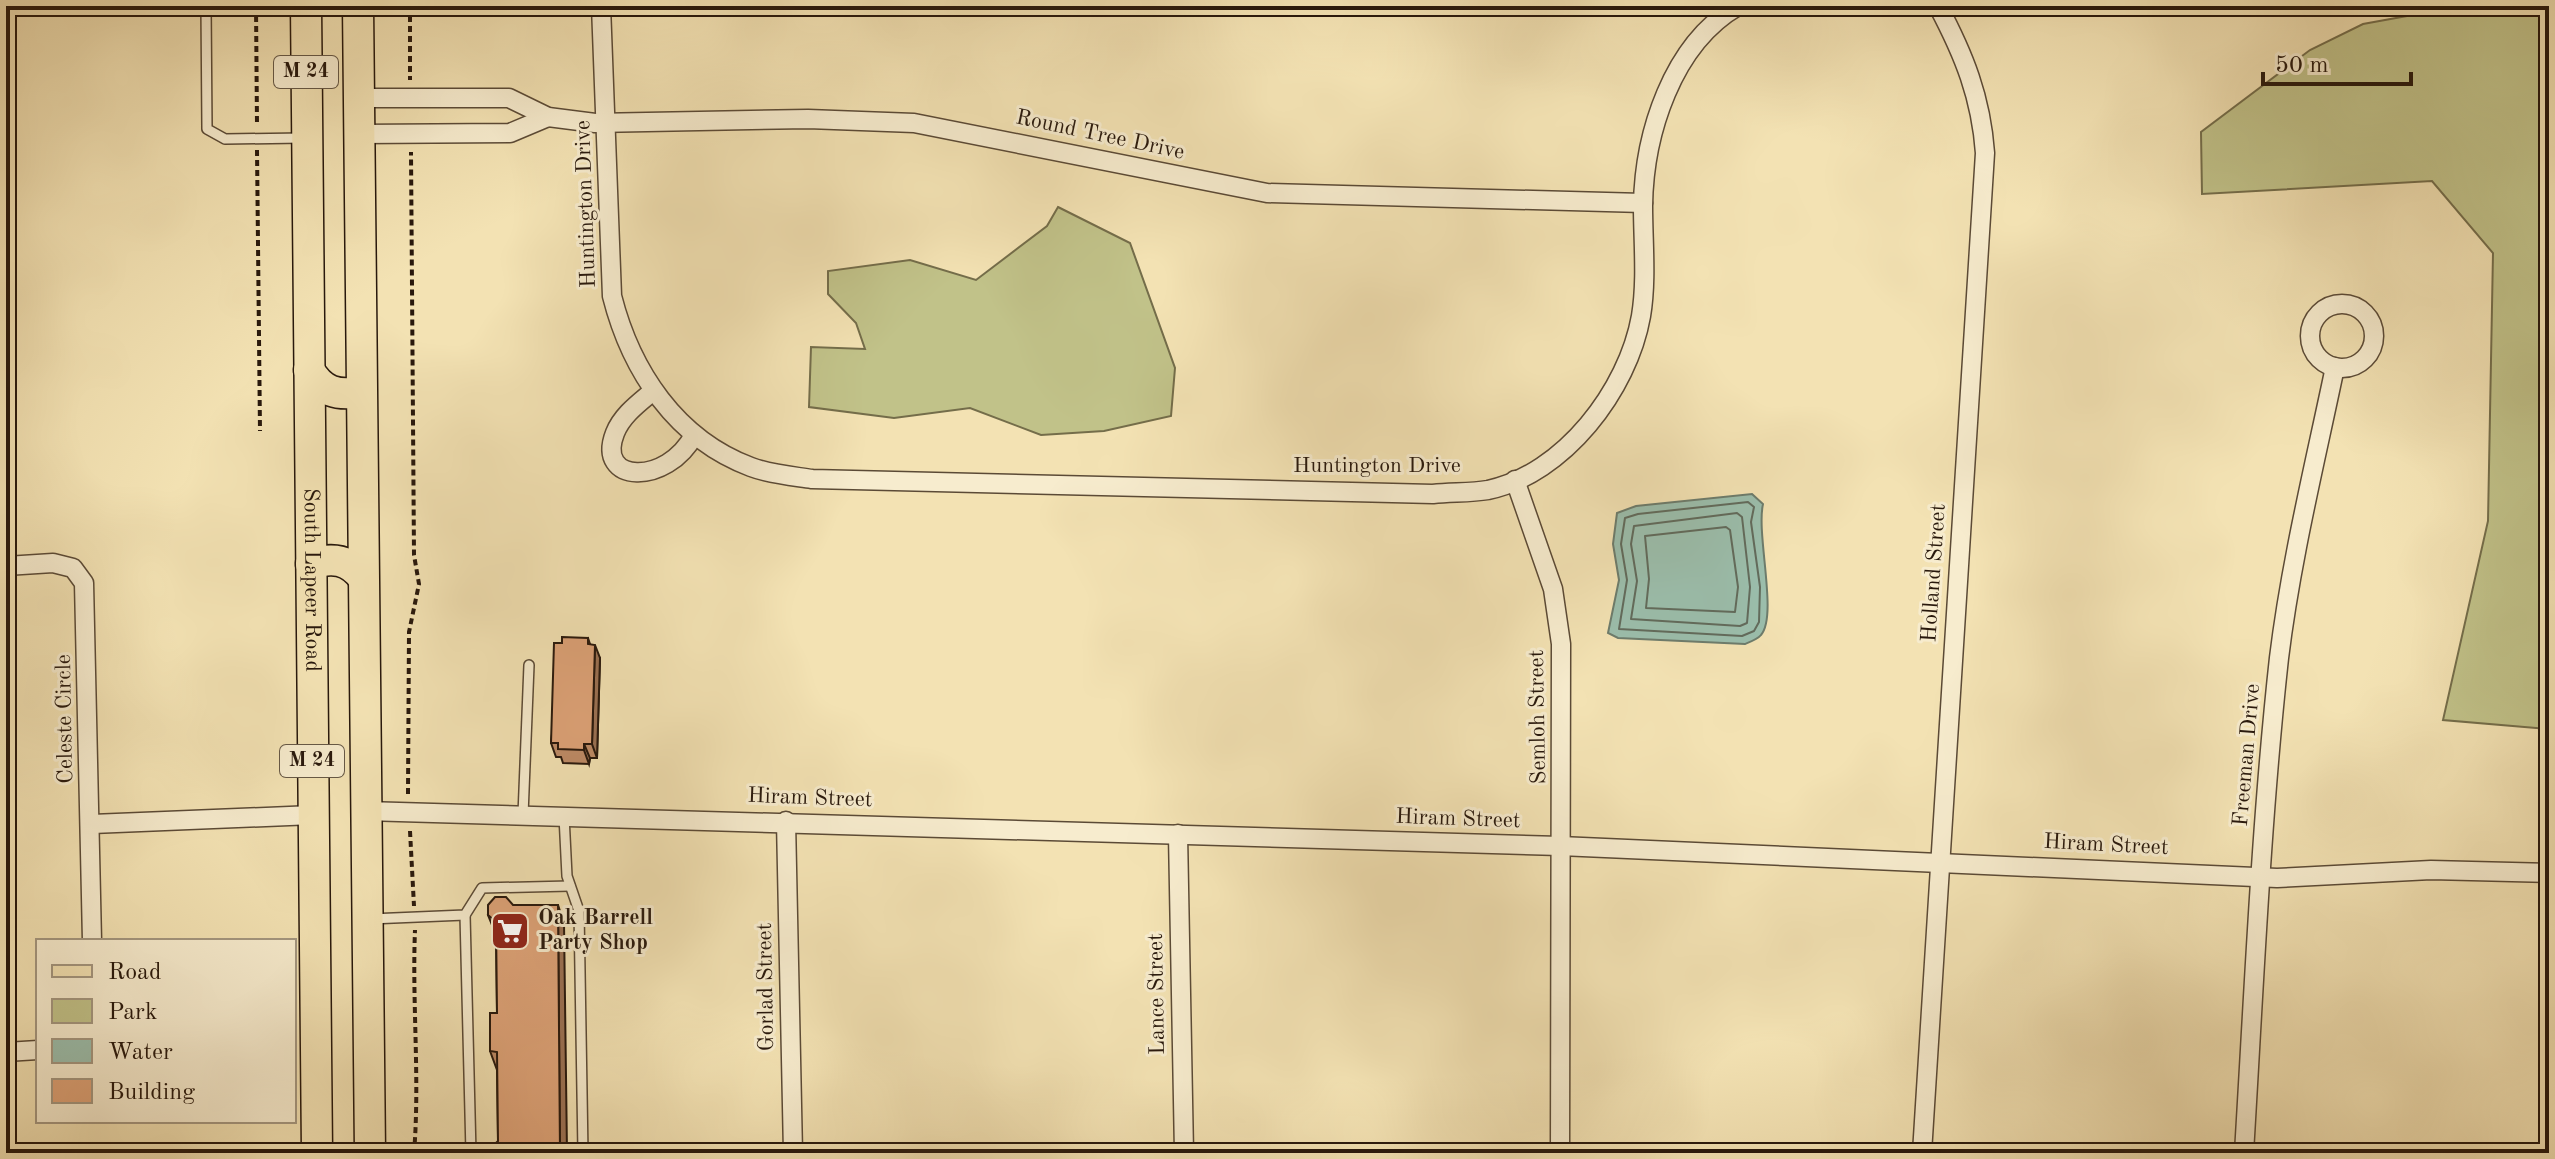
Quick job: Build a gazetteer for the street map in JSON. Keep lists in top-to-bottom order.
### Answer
{
  "streets": {
    "main road": ["M 24", "South Lapeer Road"],
    "street": [
      "Round Tree Drive",
      "Huntington Drive",
      "Holland Street",
      "Semloh Street",
      "Celeste Circle",
      "Freeman Drive",
      "Hiram Street",
      "Gorlad Street",
      "Lance Street"
    ]
  },
  "crossings": [
    ["M 24", "Round Tree Drive"],
    ["M 24", "Hiram Street"],
    ["Round Tree Drive", "Huntington Drive"],
    ["Huntington Drive", "Semloh Street"],
    ["Holland Street", "Hiram Street"],
    ["Semloh Street", "Hiram Street"],
    ["Freeman Drive", "Hiram Street"],
    ["Hiram Street", "Gorlad Street"],
    ["Hiram Street", "Lance Street"]
  ],
  "places": {
    "supermarket": ["Oak Barrell Party Shop"]
  },
  "legend": [
    "Road",
    "Park",
    "Water",
    "Building"
  ],
  "scale_bar": "50 m"
}
